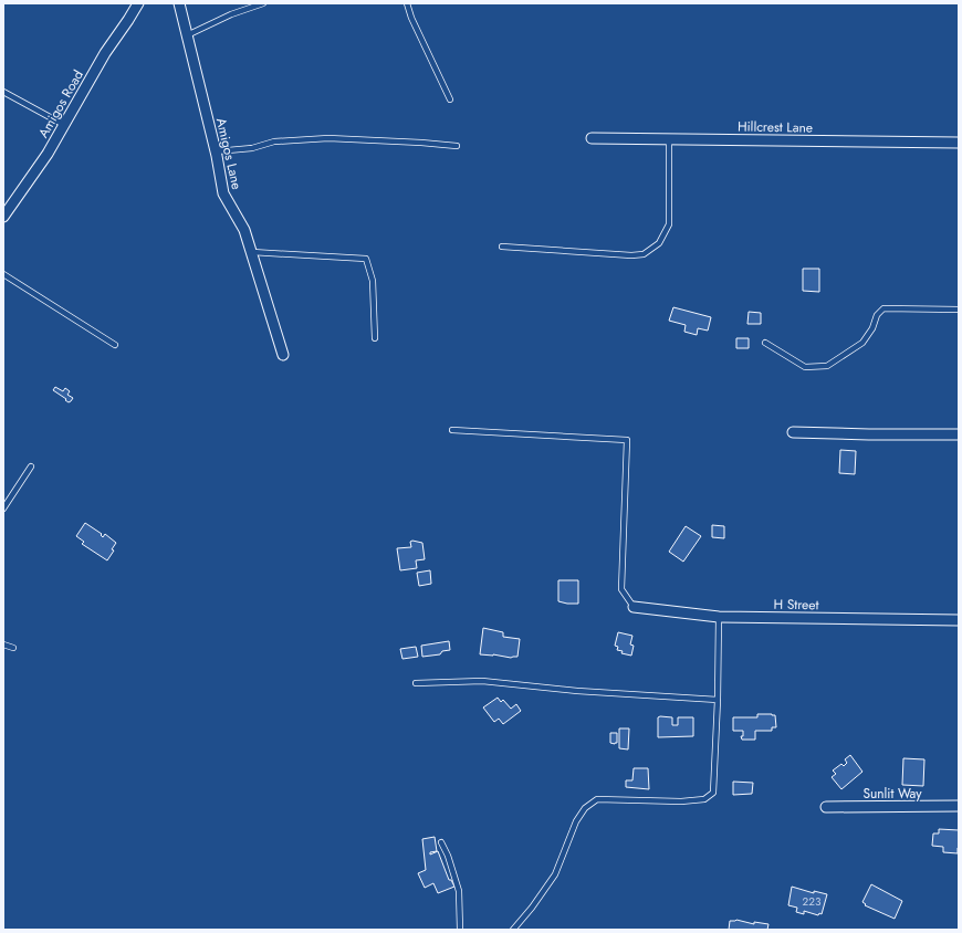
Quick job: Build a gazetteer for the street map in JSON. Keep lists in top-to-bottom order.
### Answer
{
  "streets": {
    "street": [
      "Amigos Road",
      "Hillcrest Lane",
      "Amigos Lane",
      "H Street",
      "Sunlit Way"
    ]
  },
  "house_numbers": ["223"]
}
